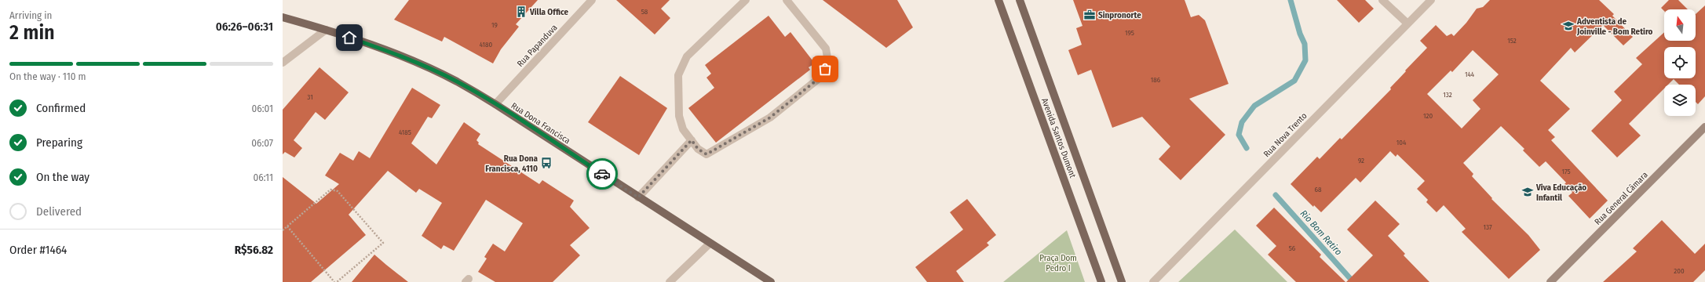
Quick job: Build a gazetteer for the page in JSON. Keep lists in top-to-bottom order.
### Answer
{
  "streets": {
    "main road": ["Rua Dona Francisca", "Avenida Santos Dumont", "Rua General Câmara"],
    "street": ["Rua Papanduva", "Rua Nova Trento"]
  },
  "crossings": [
    ["Rua Papanduva", "Rua Dona Francisca"]
  ],
  "water": ["Rio Bom Retiro"],
  "parks": ["Praça Dom Pedro I"],
  "places": {
    "building": ["Villa Office"],
    "office": ["Sinpronorte"],
    "school or university": ["Adventista de Joinville - Bom Retiro", "Viva Educação Infantil"],
    "bus stop": ["Rua Dona Francisca, 4110"]
  },
  "house_numbers": [
    "58",
    "19",
    "195",
    "152",
    "4180",
    "144",
    "186",
    "132",
    "31",
    "120",
    "4185",
    "104",
    "92",
    "175",
    "68",
    "137",
    "56",
    "200"
  ],
  "north": "top",
  "page": {
    "heading": ["2 min", "Arriving in", "06:26–06:31"],
    "panel": ["Order #1464", "R$56.82"],
    "bar": "On the way · 110 m",
    "list": [
      ["Confirmed", "06:01"],
      ["Preparing", "06:07"],
      ["On the way", "06:11"],
      "Delivered"
    ]
  }
}
